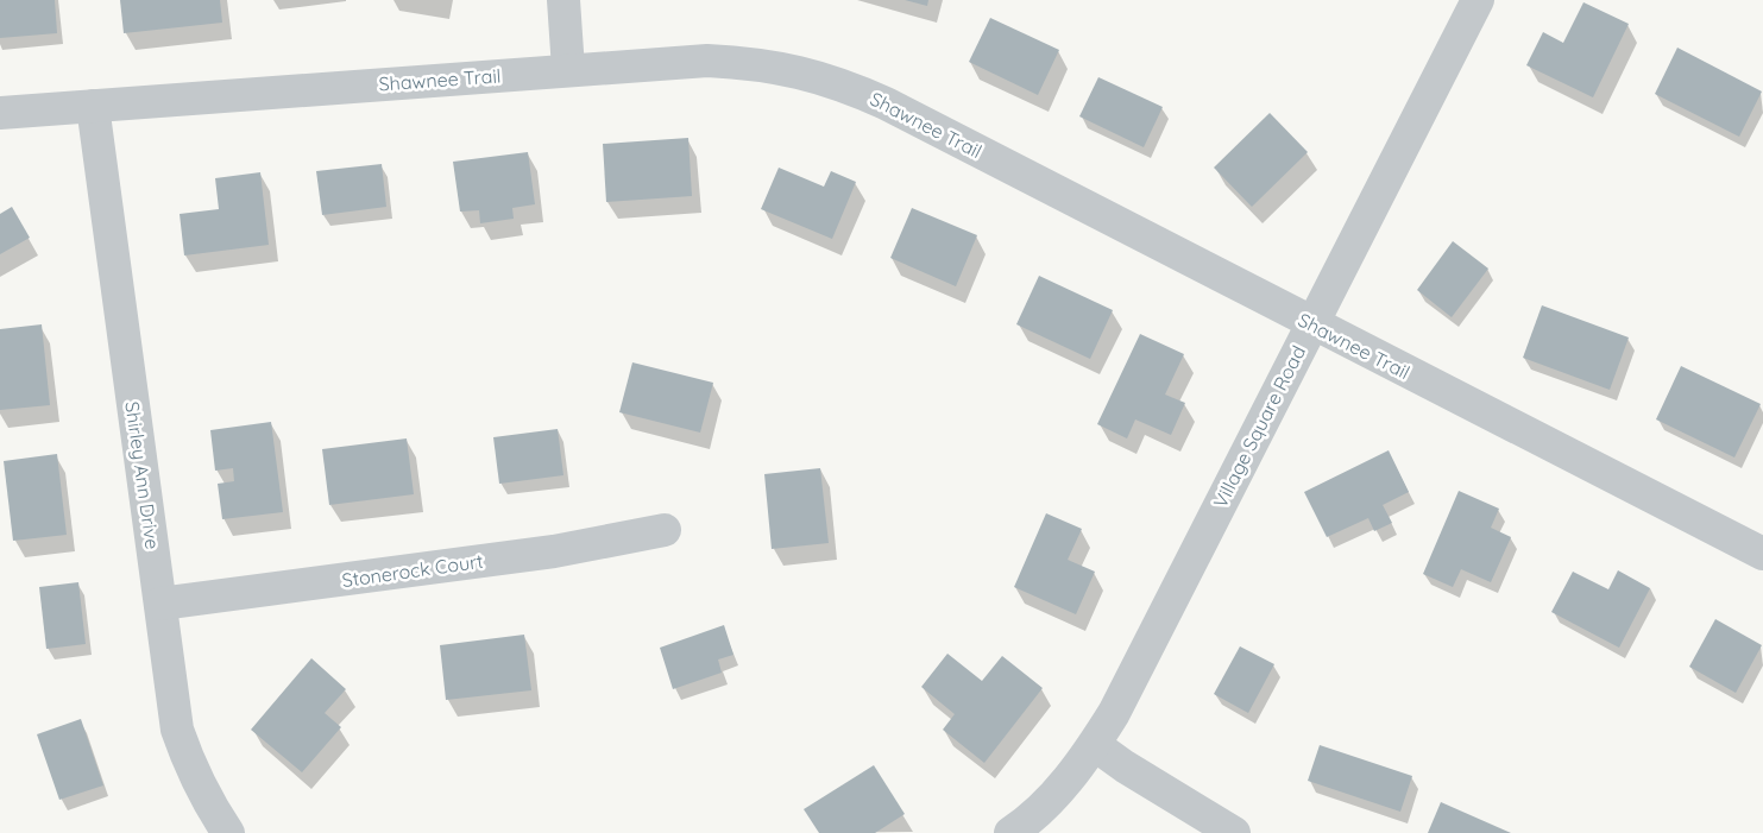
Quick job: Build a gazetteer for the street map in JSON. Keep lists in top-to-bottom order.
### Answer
{
  "streets": {
    "street": [
      "Shawnee Trail",
      "Village Square Road",
      "Shirley Ann Drive",
      "Stonerock Court"
    ]
  },
  "crossings": [
    ["Shawnee Trail", "Village Square Road"],
    ["Shawnee Trail", "Shirley Ann Drive"],
    ["Shirley Ann Drive", "Stonerock Court"]
  ]
}
